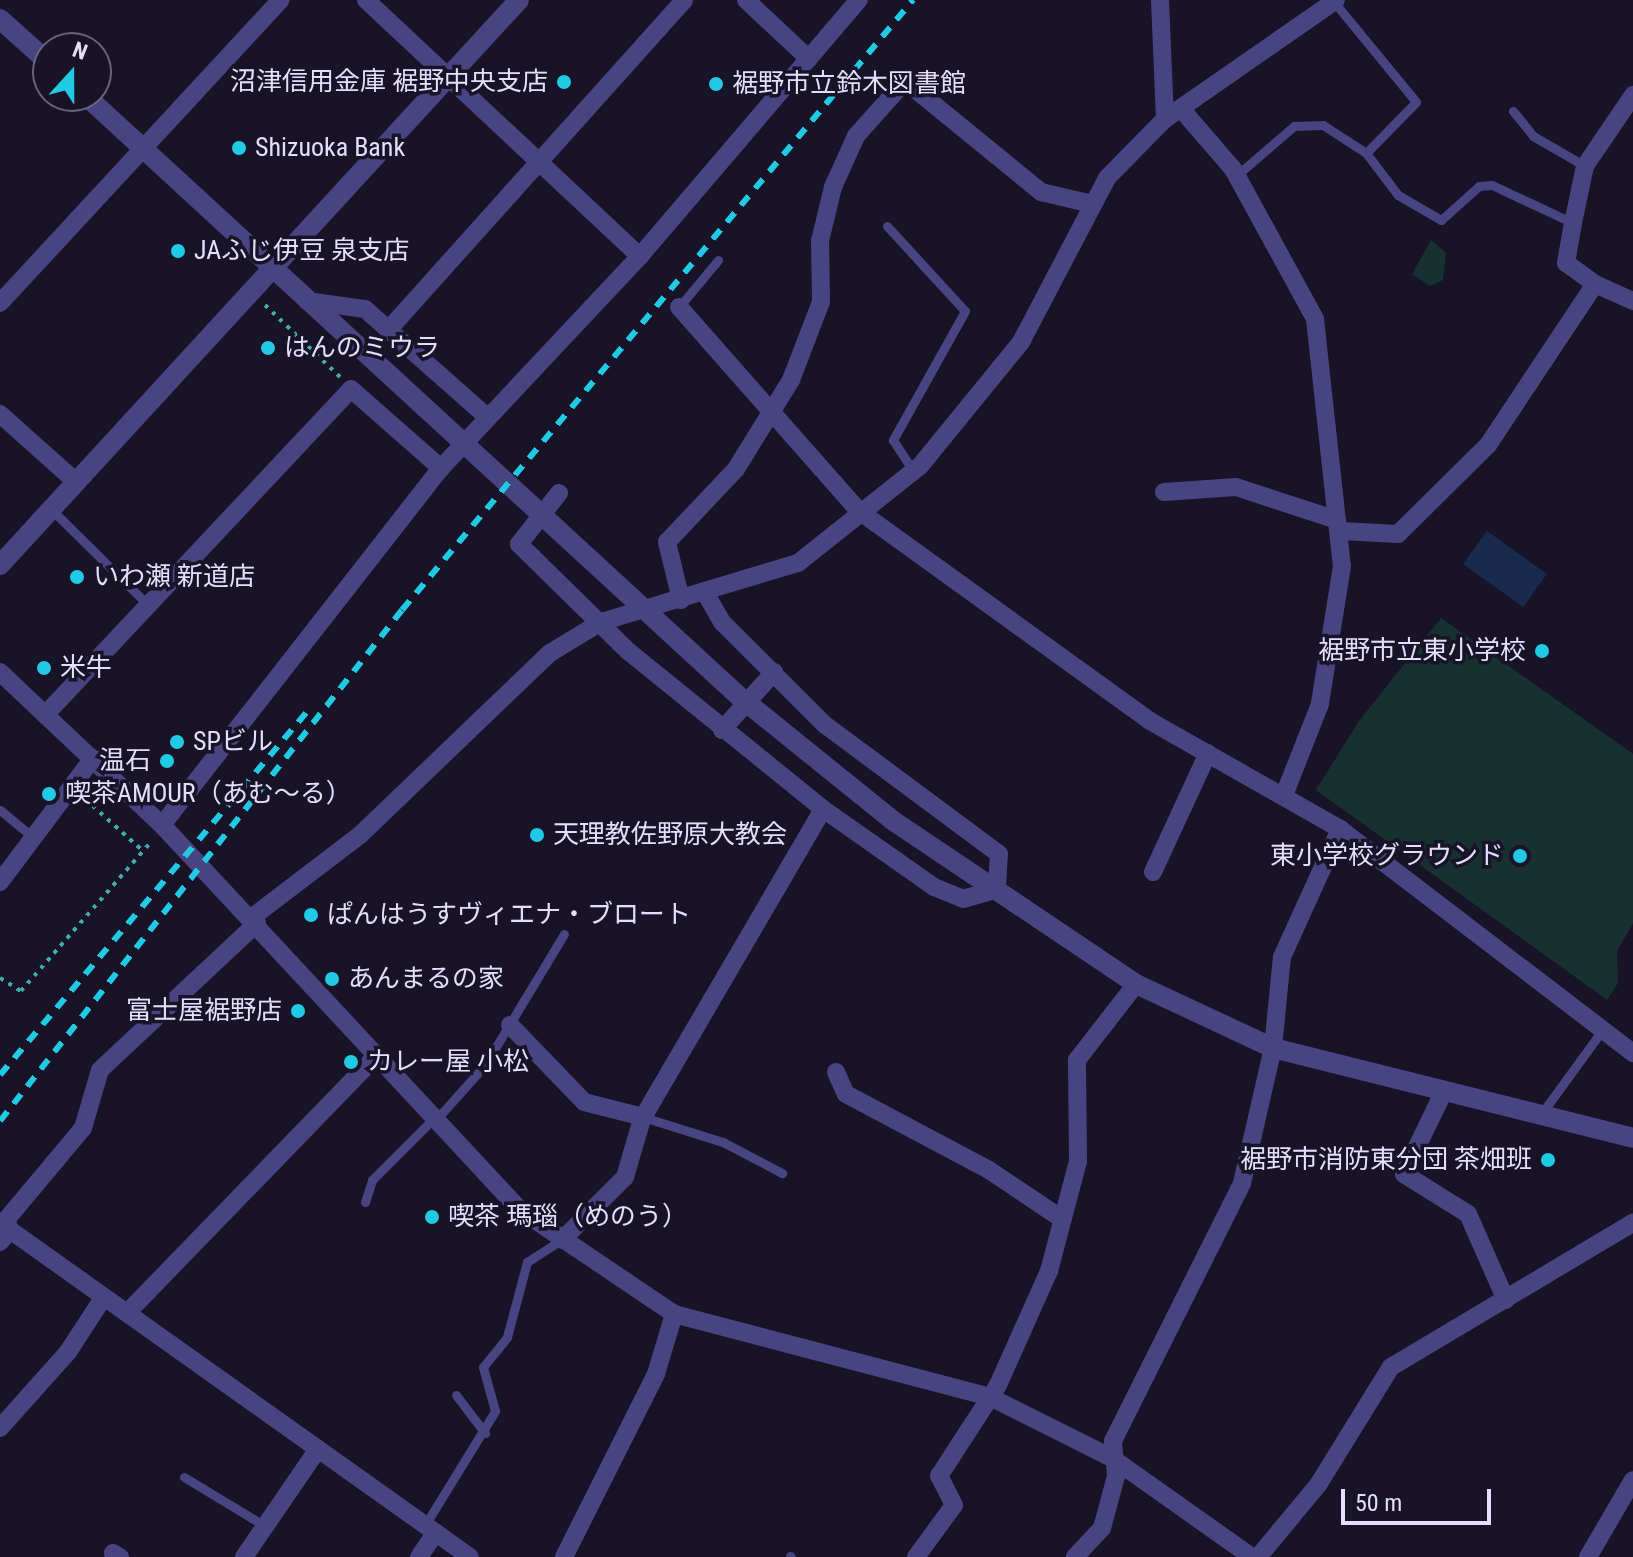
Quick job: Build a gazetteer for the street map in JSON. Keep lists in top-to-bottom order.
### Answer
{
  "places": [
    "沼津信用金庫 裾野中央支店",
    "裾野市立鈴木図書館",
    "Shizuoka Bank",
    "JAふじ伊豆 泉支店",
    "はんのミウラ",
    "いわ瀬 新道店",
    "裾野市立東小学校",
    "米牛",
    "SPビル",
    "温石",
    "喫茶AMOUR（あむ〜る）",
    "天理教佐野原大教会",
    "東小学校グラウンド",
    "ぱんはうすヴィエナ・ブロート",
    "あんまるの家",
    "富士屋裾野店",
    "カレー屋 小松",
    "裾野市消防東分団 茶畑班",
    "喫茶 瑪瑙（めのう）"
  ],
  "scale_bar": "50 m",
  "north": "top"
}
